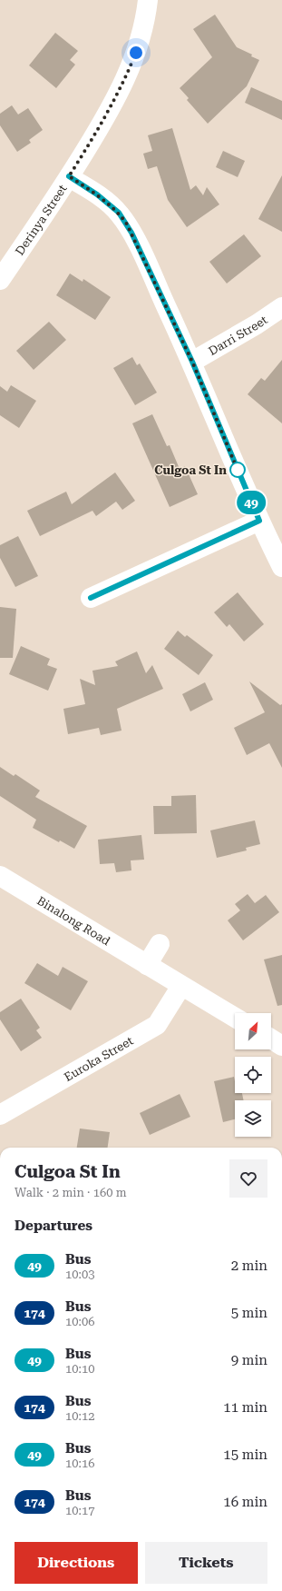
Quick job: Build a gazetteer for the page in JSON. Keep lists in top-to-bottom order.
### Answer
{
  "streets": {
    "street": [
      "Derinya Street",
      "Darri Street",
      "Binalong Road",
      "Euroka Street"
    ]
  },
  "crossings": [
    ["Binalong Road", "Euroka Street"]
  ],
  "places": ["Culgoa St In"],
  "lines": ["bus line 49"],
  "north": "top right",
  "page": {
    "on_map": "49",
    "heading": [
      ["Culgoa St In", "Walk · 2 min · 160 m"],
      "Departures"
    ],
    "list": [
      {
        "mark": "49",
        "name": "Bus",
        "note": "10:03",
        "value": "2 min"
      },
      {
        "mark": "174",
        "name": "Bus",
        "note": "10:06",
        "value": "5 min"
      },
      {
        "mark": "49",
        "name": "Bus",
        "note": "10:10",
        "value": "9 min"
      },
      {
        "mark": "174",
        "name": "Bus",
        "note": "10:12",
        "value": "11 min"
      },
      {
        "mark": "49",
        "name": "Bus",
        "note": "10:16",
        "value": "15 min"
      },
      {
        "mark": "174",
        "name": "Bus",
        "note": "10:17",
        "value": "16 min"
      }
    ],
    "buttons": ["Directions", "Tickets"]
  }
}
